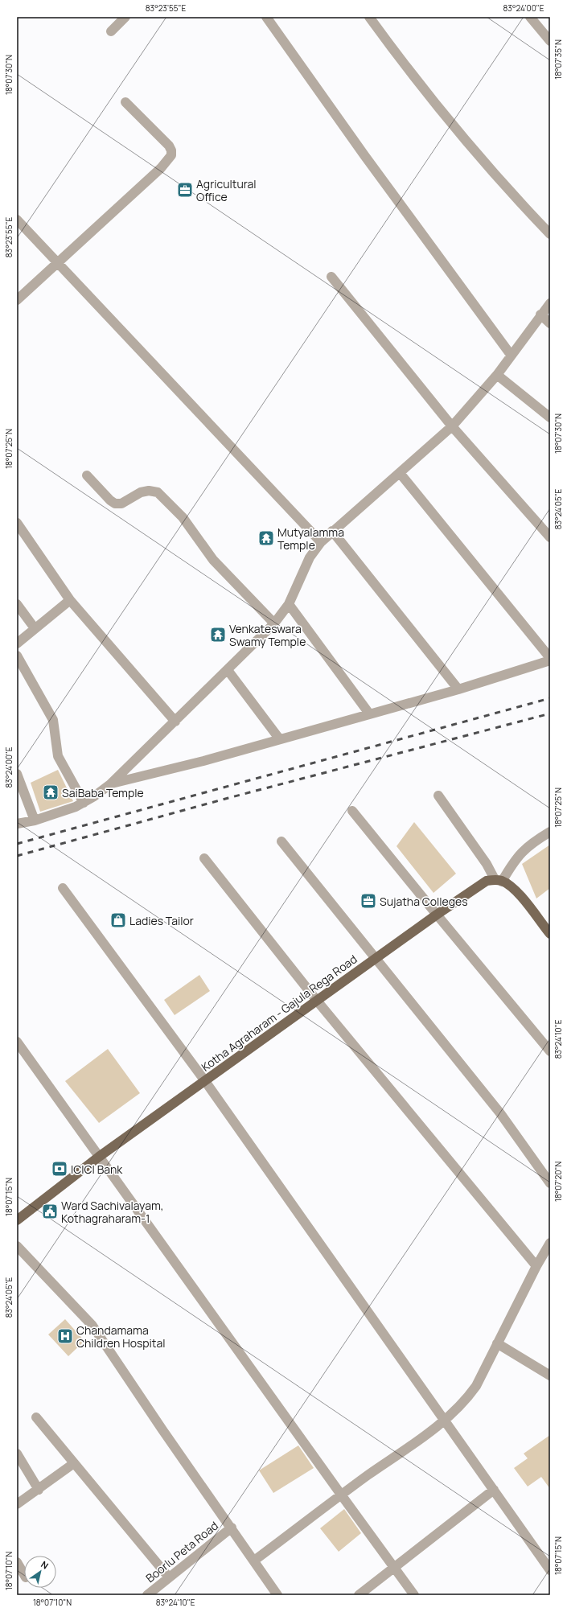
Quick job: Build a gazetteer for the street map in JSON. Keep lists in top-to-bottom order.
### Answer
{
  "streets": {
    "main road": ["Kotha Agraharam - Gajula Rega Road"],
    "street": ["Boorlu Peta Road"]
  },
  "places": {
    "office": ["Agricultural Office", "Sujatha Colleges"],
    "temple": ["Mutyalamma Temple", "Venkateswara Swamy Temple", "SaiBaba Temple"],
    "shop": ["Ladies Tailor"],
    "bank": ["ICICI Bank"],
    "public building": ["Ward Sachivalayam, Kothagraharam-1"],
    "hospital": ["Chandamama Children Hospital"]
  },
  "north": "top right",
  "coordinates": [
    "83°23'55\"E",
    "83°24'00\"E",
    "18°07'35\"N",
    "18°07'30\"N",
    "18°07'25\"N",
    "83°24'05\"E",
    "83°24'10\"E",
    "18°07'20\"N",
    "18°07'15\"N",
    "18°07'10\"N"
  ]
}
